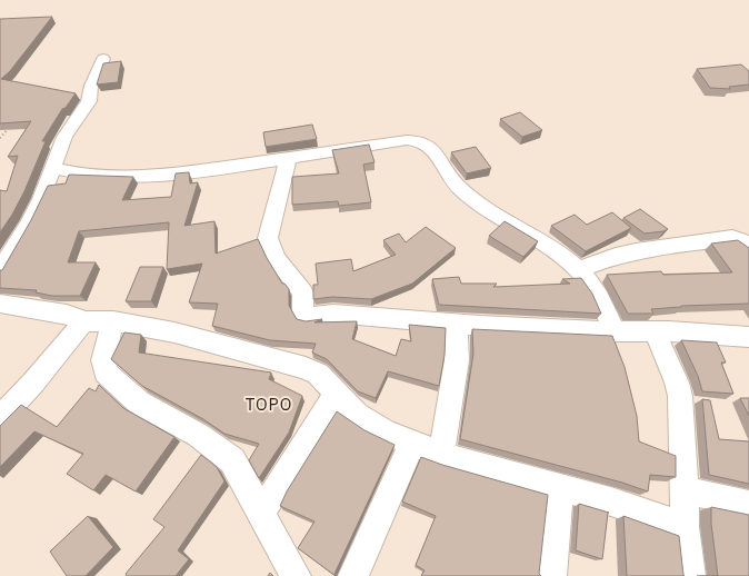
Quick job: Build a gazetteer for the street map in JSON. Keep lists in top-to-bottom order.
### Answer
{
  "districts": ["TOPO"]
}
